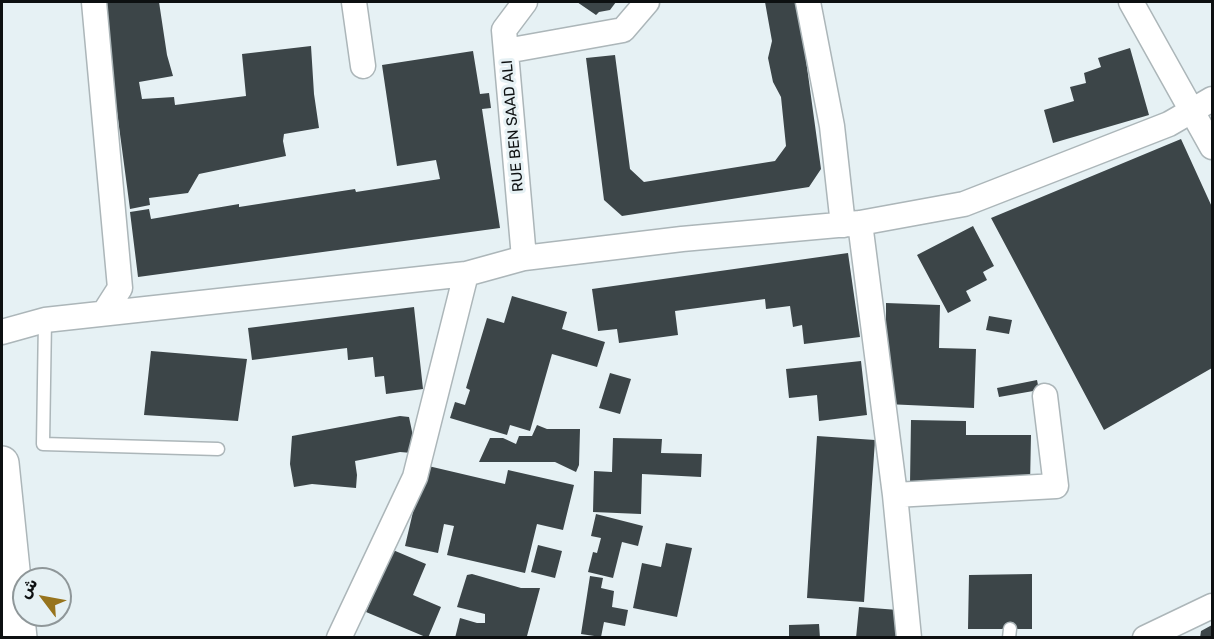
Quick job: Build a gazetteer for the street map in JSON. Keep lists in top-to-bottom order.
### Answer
{
  "streets": {
    "street": ["RUE BEN SAAD ALI"]
  },
  "north": "top left"
}
